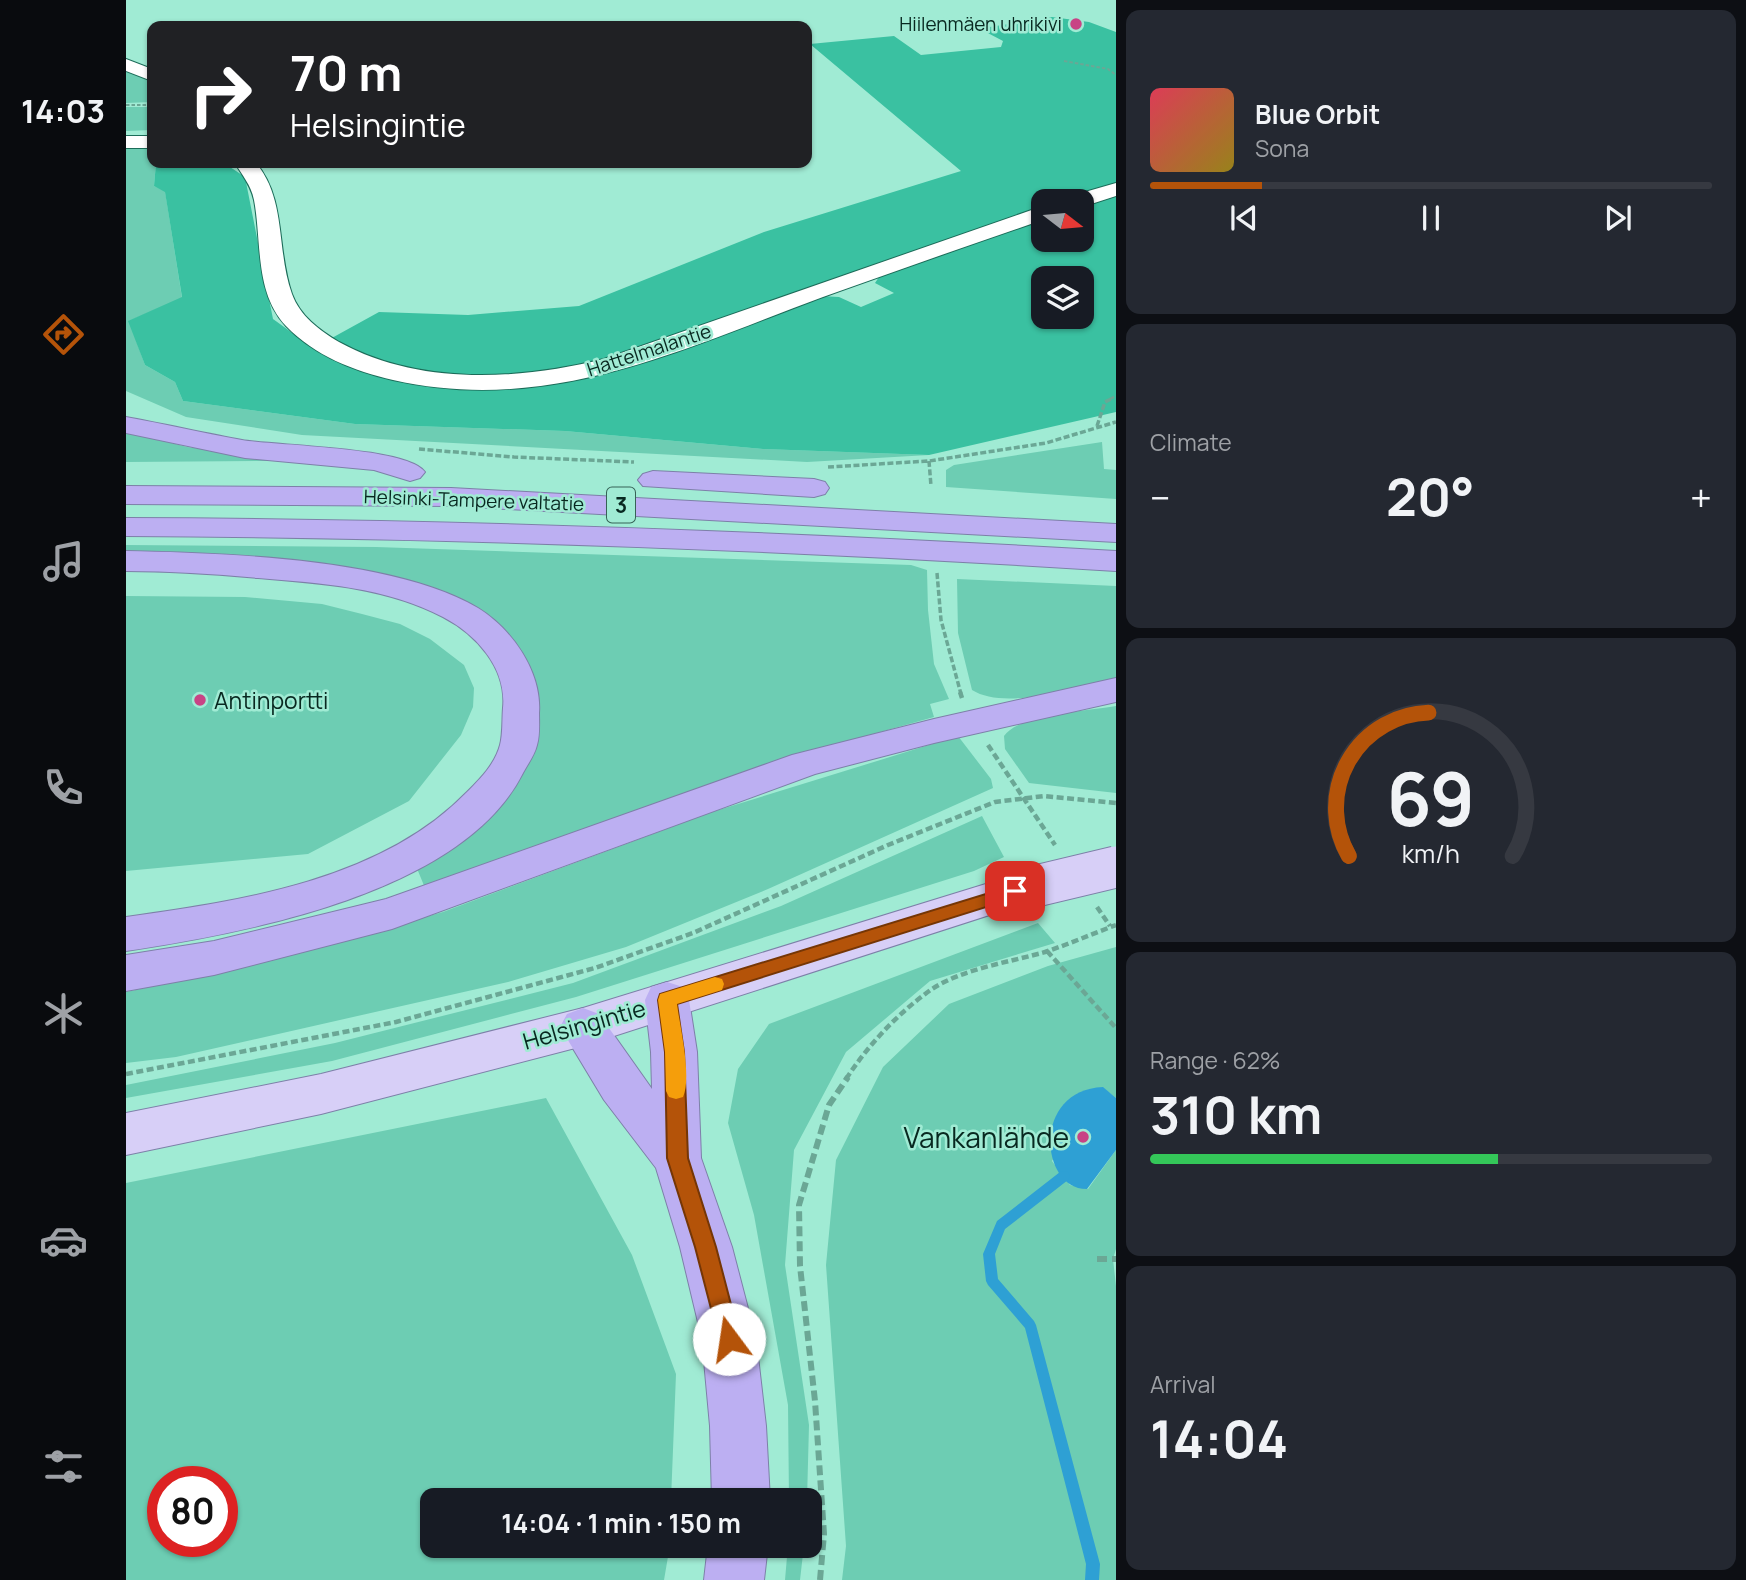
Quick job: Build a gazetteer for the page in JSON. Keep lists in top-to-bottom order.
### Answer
{
  "streets": {
    "highway": ["Helsinki-Tampere valtatie", "3"],
    "main road": ["Helsingintie"],
    "street": ["Hattelmalantie"]
  },
  "places": ["Hiilenmäen uhrikivi", "Antinportti", "Vankanlähde"],
  "north": "right",
  "page": {
    "tabs": "14:03",
    "turn": ["70 m", "Helsingintie"],
    "song": ["Blue Orbit", "Sona"],
    "tile": [
      "Climate",
      ["Range · 62%", "310 km"],
      ["Arrival", "14:04"]
    ],
    "heat": ["−", "20°", "+"],
    "limit": "80",
    "trip": "14:04 · 1 min · 150 m",
    "gauge": ["69", "km/h"]
  }
}
